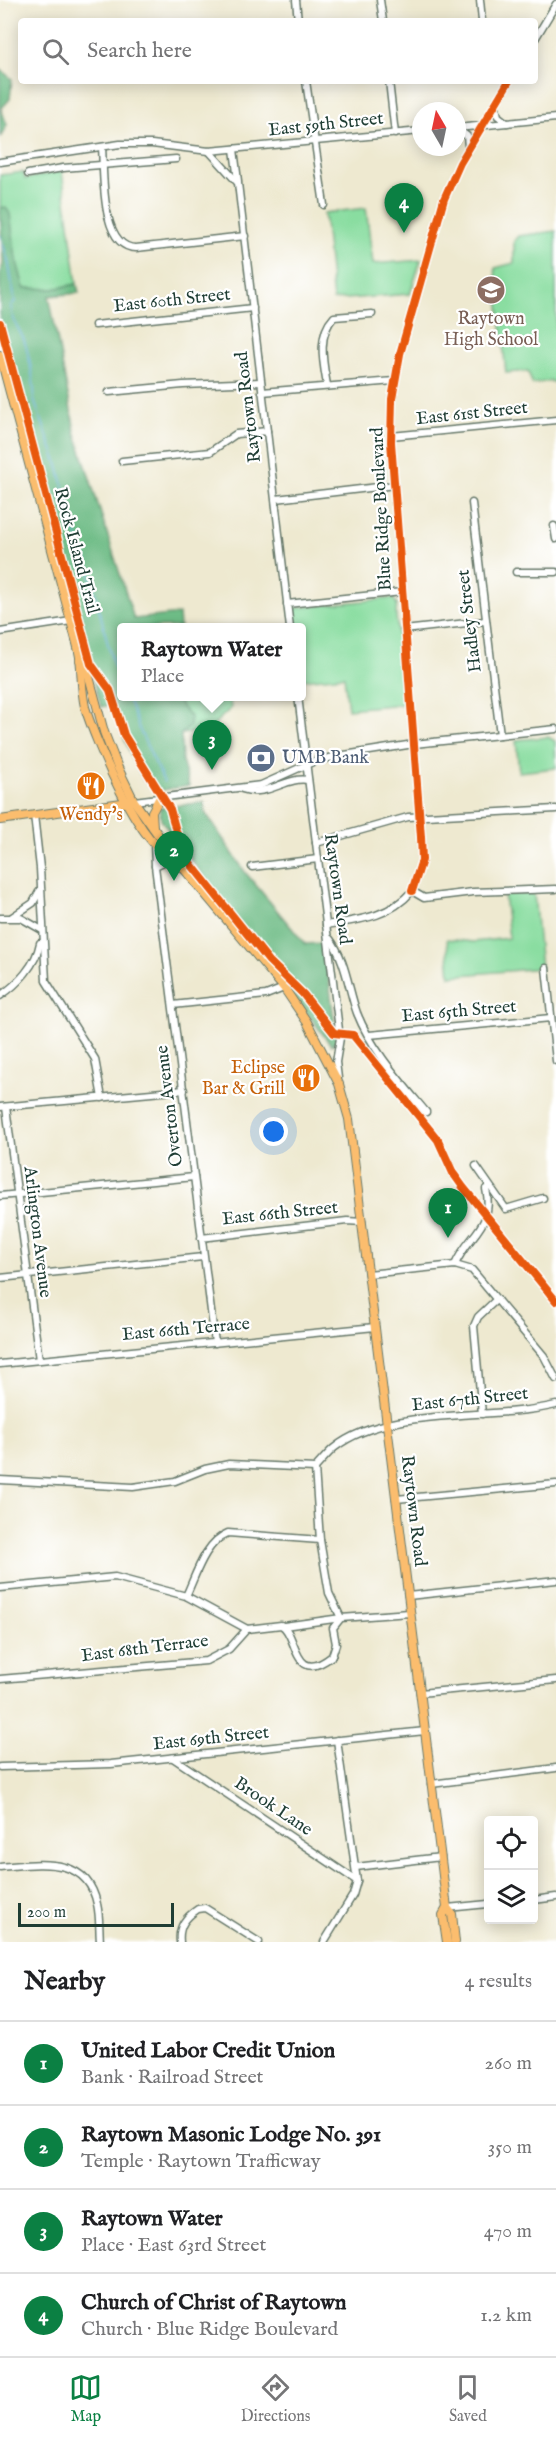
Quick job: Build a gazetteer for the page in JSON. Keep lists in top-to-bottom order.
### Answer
{
  "streets": {
    "main road": ["Raytown Road"],
    "street": [
      "East 59th Street",
      "East 60th Street",
      "East 61st Street",
      "Blue Ridge Boulevard",
      "Hadley Street",
      "East 65th Street",
      "Overton Avenue",
      "East 66th Street",
      "Arlington Avenue",
      "East 66th Terrace",
      "East 67th Street",
      "East 68th Terrace",
      "East 69th Street",
      "Brook Lane"
    ],
    "cycle path": ["Rock Island Trail"]
  },
  "crossings": [
    ["East 59th Street", "Raytown Road"],
    ["East 60th Street", "Raytown Road"],
    ["Raytown Road", "East 66th Street"],
    ["Raytown Road", "East 66th Terrace"],
    ["Raytown Road", "East 67th Street"],
    ["Raytown Road", "East 69th Street"],
    ["East 61st Street", "Blue Ridge Boulevard"],
    ["Overton Avenue", "East 66th Street"],
    ["Overton Avenue", "East 66th Terrace"],
    ["Arlington Avenue", "East 66th Terrace"],
    ["East 69th Street", "Brook Lane"]
  ],
  "places": {
    "school or university": ["Raytown High School"],
    "bank": ["UMB Bank"],
    "restaurant": ["Wendy's", "Eclipse Bar & Grill"]
  },
  "scale_bar": "200 m",
  "north": "top",
  "page": {
    "search": "Search here",
    "pins": [
      "4",
      "3",
      "2",
      "1"
    ],
    "popup": ["Raytown Water", "Place"],
    "scale": "200 m",
    "heading": ["Nearby", "4 results"],
    "list": [
      {
        "mark": "1",
        "name": "United Labor Credit Union",
        "note": "Bank · Railroad Street",
        "value": "260 m"
      },
      {
        "mark": "2",
        "name": "Raytown Masonic Lodge No. 391",
        "note": "Temple · Raytown Trafficway",
        "value": "350 m"
      },
      {
        "mark": "3",
        "name": "Raytown Water",
        "note": "Place · East 63rd Street",
        "value": "470 m"
      },
      {
        "mark": "4",
        "name": "Church of Christ of Raytown",
        "note": "Church · Blue Ridge Boulevard",
        "value": "1.2 km"
      }
    ],
    "nav": ["Map", "Directions", "Saved"]
  }
}
